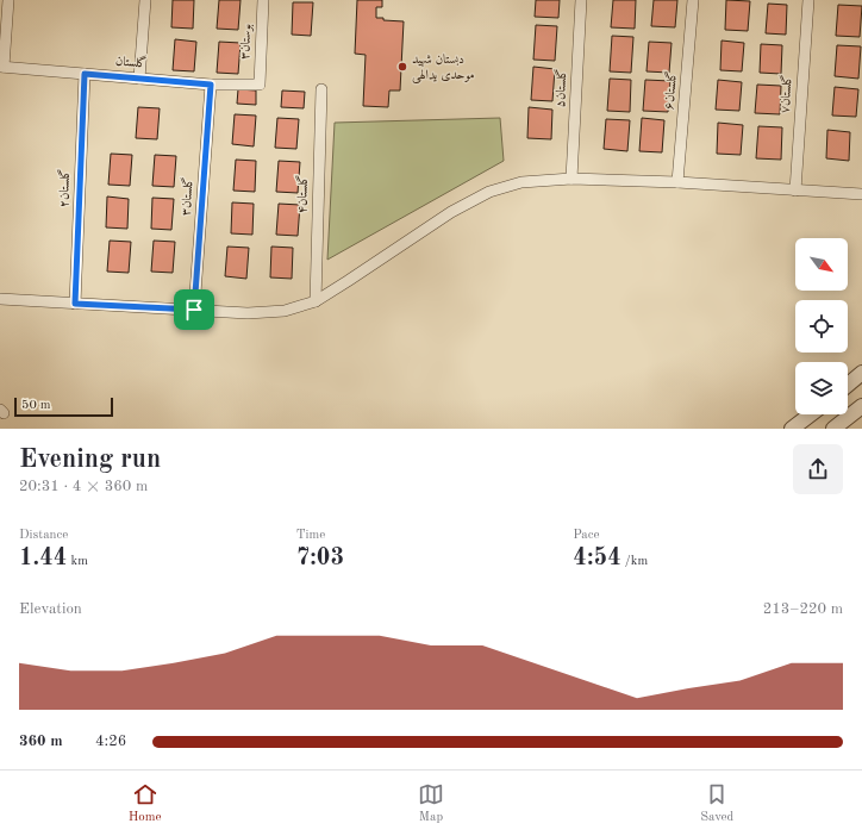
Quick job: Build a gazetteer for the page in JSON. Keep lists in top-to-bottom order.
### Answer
{
  "streets": {
    "street": [
      "بوستان۳",
      "گلستان",
      "گلستان۵",
      "گلستان۶",
      "گلستان۷",
      "گلستان۲",
      "گلستان۴",
      "گلستان۳"
    ]
  },
  "crossings": [
    ["بوستان۳", "گلستان"],
    ["گلستان", "گلستان۲"],
    ["گلستان", "گلستان۳"]
  ],
  "places": ["دبستان شهید موحدی یدالهی"],
  "scale_bar": "50 m",
  "north": "bottom right",
  "page": {
    "scale": "50 m",
    "heading": ["Evening run", "20:31 · 4 × 360 m"],
    "stats": [
      ["Distance", "1.44 km"],
      ["Time", "7:03"],
      ["Pace", "4:54 /km"]
    ],
    "chart": ["Elevation", "213–220 m"],
    "list": [
      {
        "name": "360 m",
        "note": "4:26"
      }
    ],
    "tabs": ["Home", "Map", "Saved"]
  }
}
